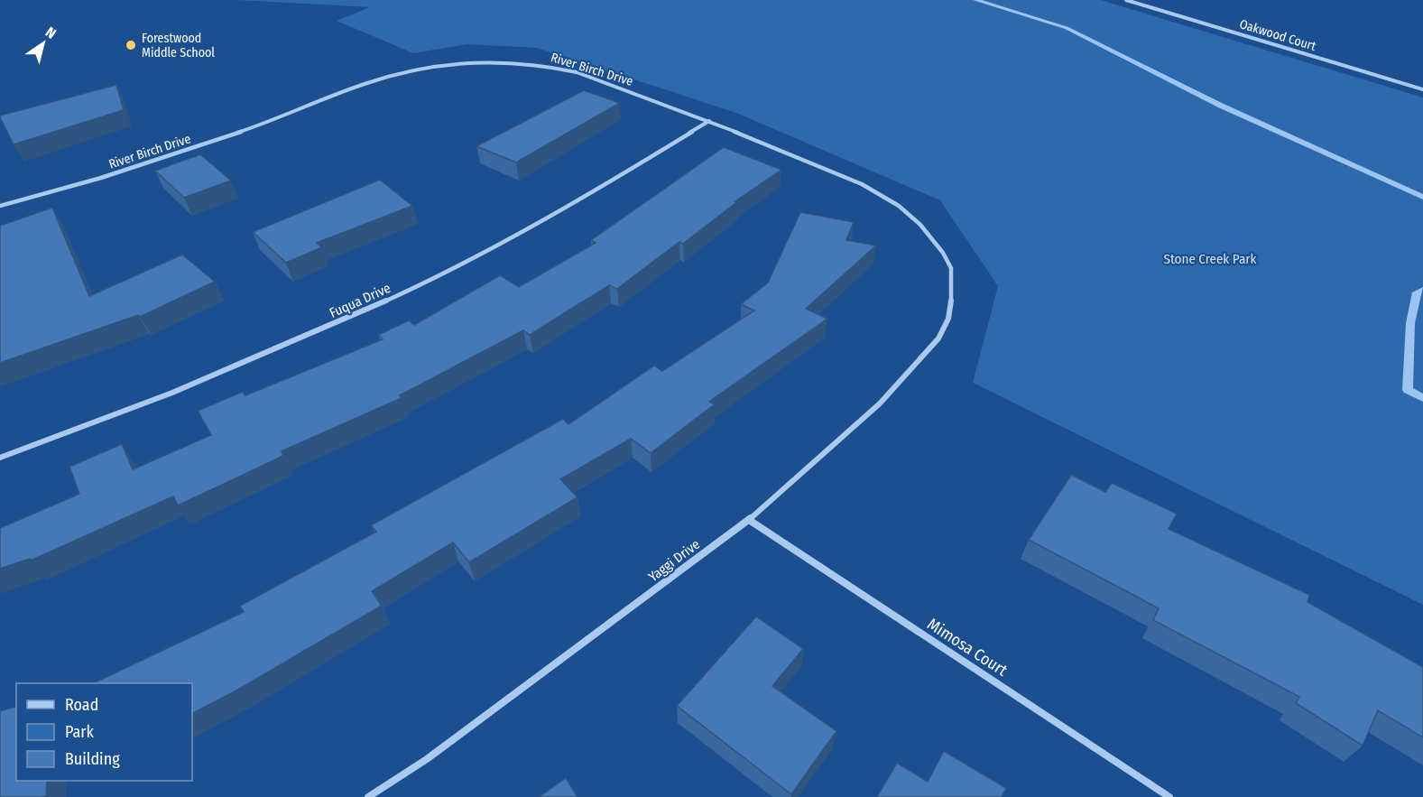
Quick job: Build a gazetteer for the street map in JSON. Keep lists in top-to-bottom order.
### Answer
{
  "streets": {
    "street": [
      "Oakwood Court",
      "River Birch Drive",
      "Fuqua Drive",
      "Yaggi Drive",
      "Mimosa Court"
    ]
  },
  "crossings": [
    ["River Birch Drive", "Fuqua Drive"],
    ["River Birch Drive", "Yaggi Drive"],
    ["Yaggi Drive", "Mimosa Court"]
  ],
  "parks": ["Stone Creek Park"],
  "places": ["Forestwood Middle School"],
  "legend": ["Road", "Park", "Building"],
  "north": "top right"
}
